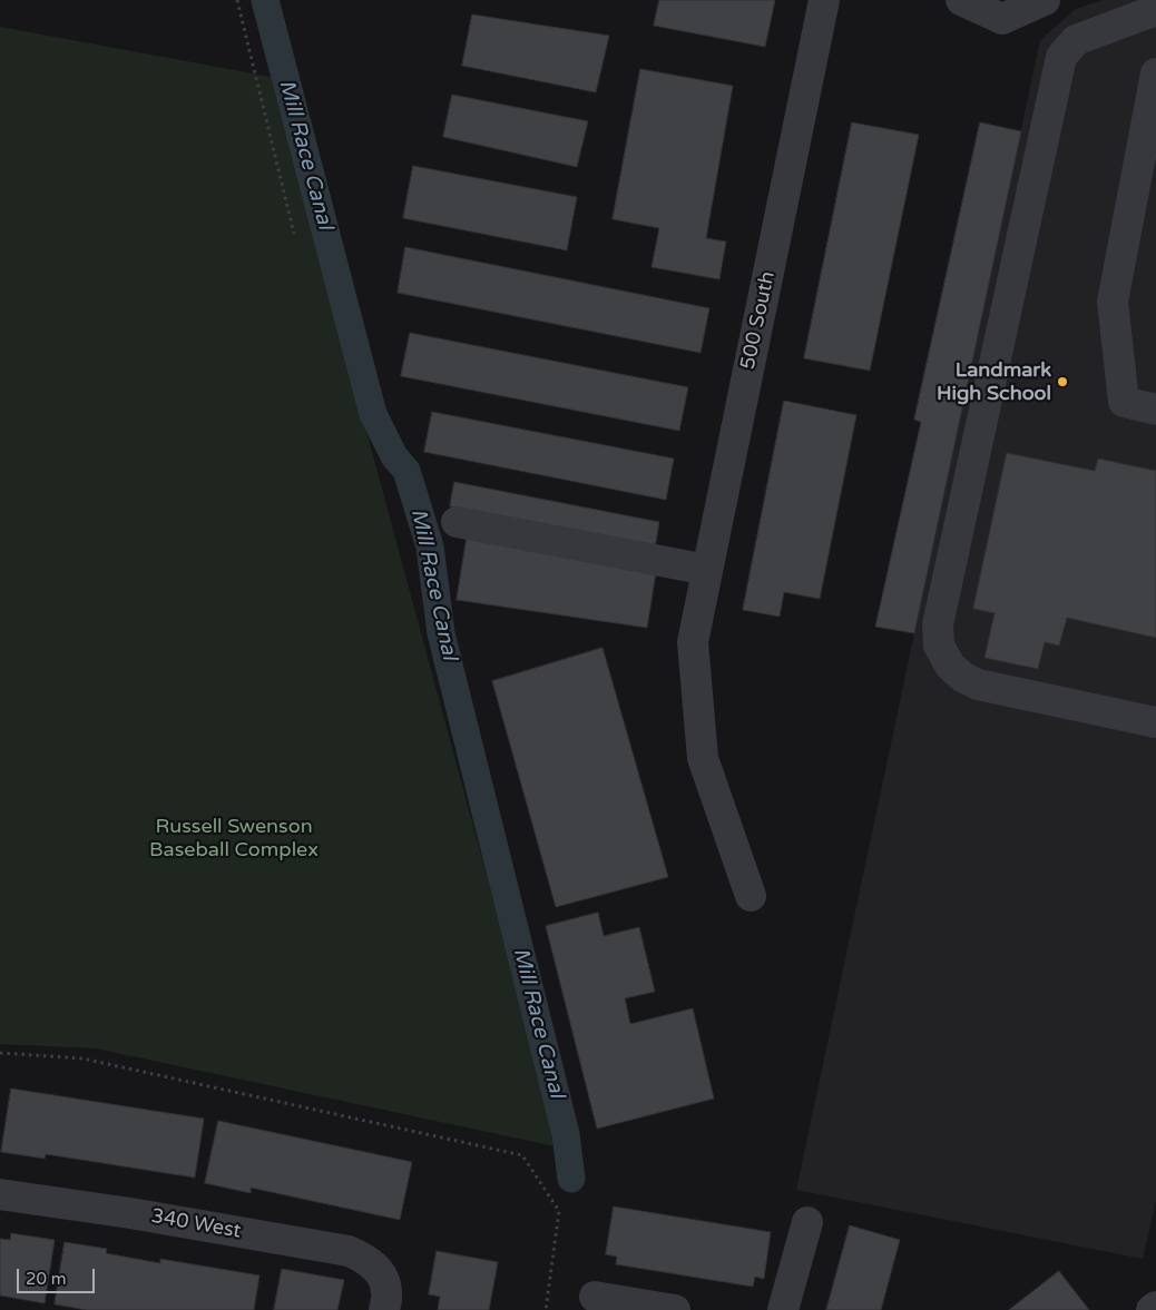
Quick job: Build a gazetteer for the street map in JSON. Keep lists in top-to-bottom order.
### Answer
{
  "streets": {
    "street": ["500 South", "340 West"]
  },
  "water": ["Mill Race Canal"],
  "parks": ["Russell Swenson Baseball Complex"],
  "places": ["Landmark High School"],
  "scale_bar": "20 m"
}
